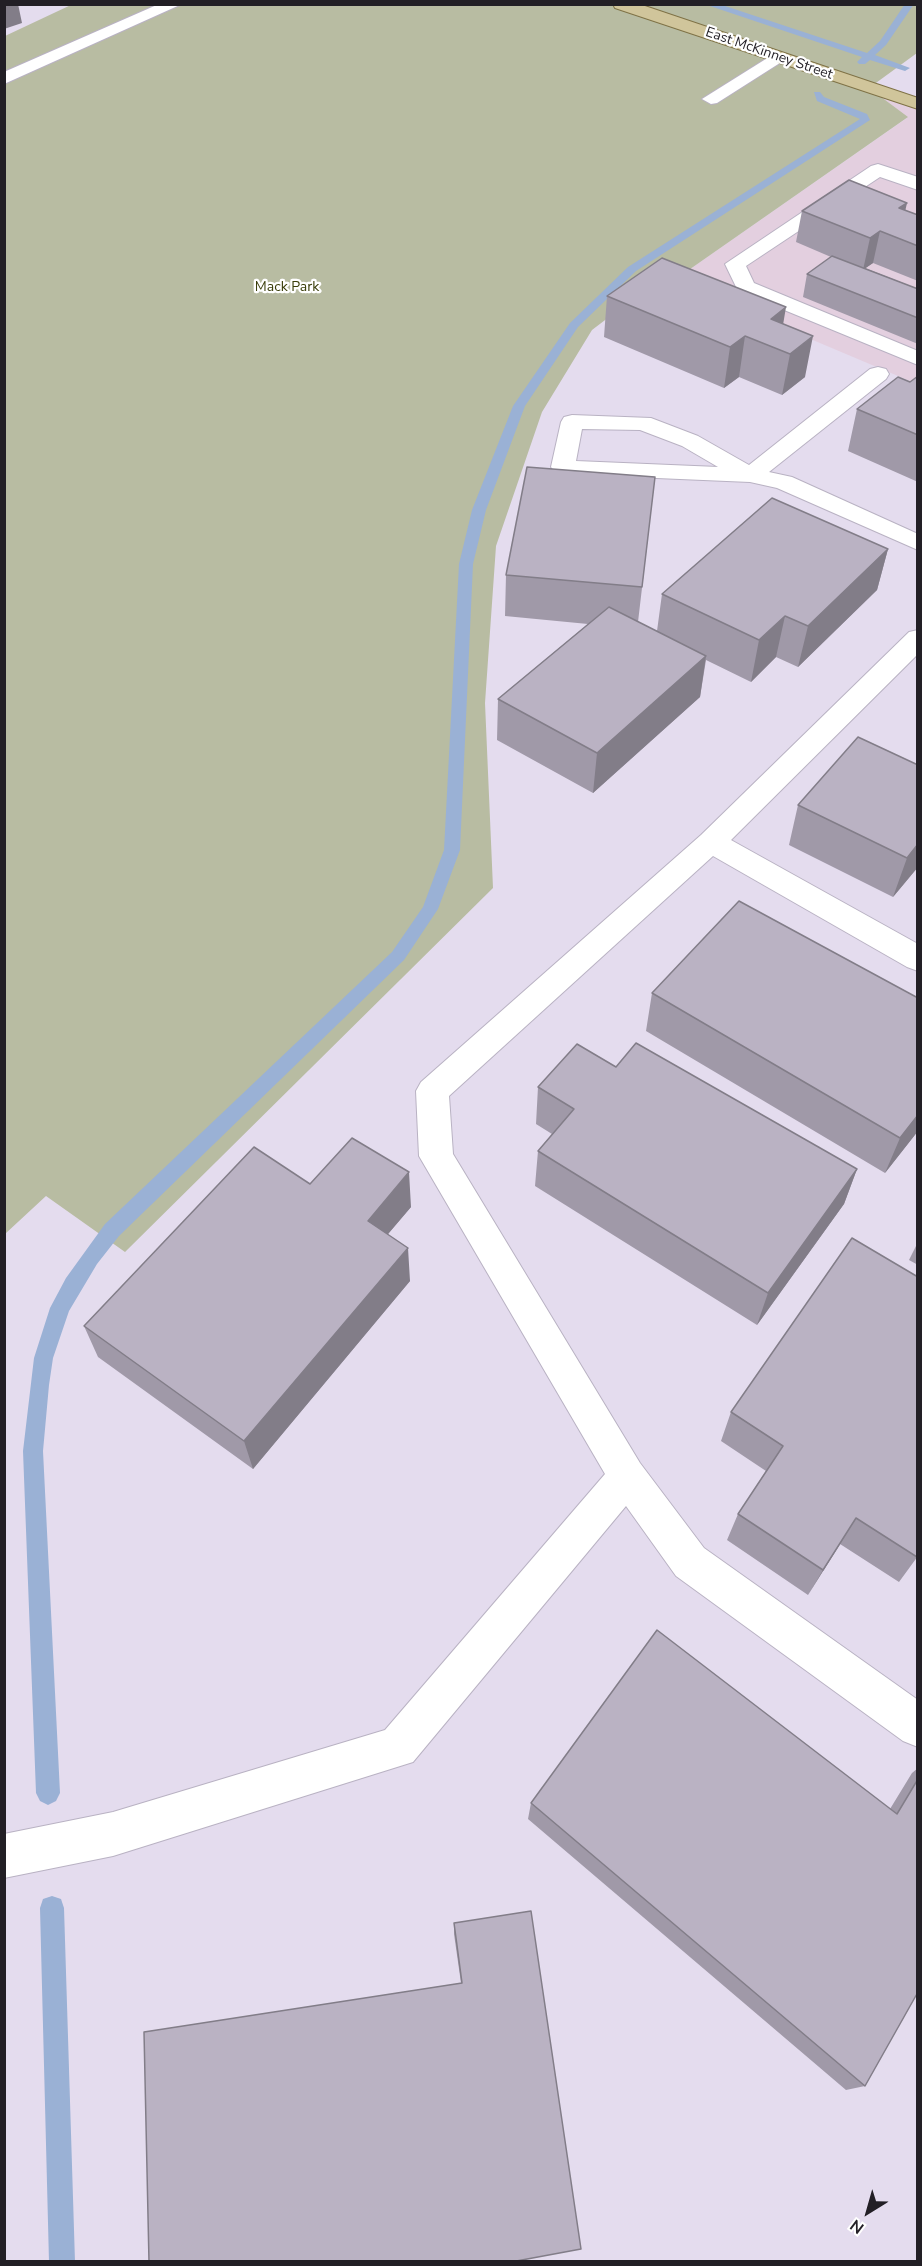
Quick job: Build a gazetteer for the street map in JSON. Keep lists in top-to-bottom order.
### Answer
{
  "streets": {
    "main road": ["East McKinney Street"]
  },
  "parks": ["Mack Park"],
  "north": "bottom left"
}
